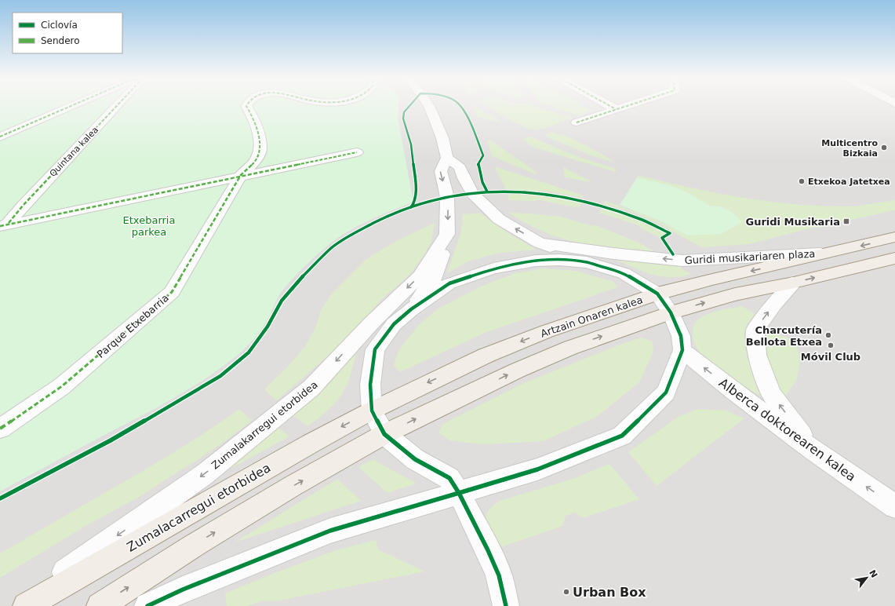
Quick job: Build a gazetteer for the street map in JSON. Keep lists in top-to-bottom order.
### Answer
{
  "streets": {
    "main road": ["Artzain Onaren kalea", "Zumalacarregui etorbidea"],
    "street": [
      "Quintana kalea",
      "Guridi musikariaren plaza",
      "Parque Etxebarria",
      "Zumalakarregui etorbidea",
      "Alberca doktorearen kalea"
    ]
  },
  "crossings": [
    ["Guridi musikariaren plaza", "Artzain Onaren kalea"],
    ["Artzain Onaren kalea", "Zumalacarregui etorbidea"]
  ],
  "one_way": ["Alberca doktorearen kalea"],
  "parks": ["Etxebarria parkea"],
  "places": {
    "other": [
      "Multicentro Bizkaia",
      "Etxekoa Jatetxea",
      "Charcutería Bellota Etxea",
      "Móvil Club",
      "Urban Box"
    ],
    "transit": ["Guridi Musikaria"]
  },
  "legend": ["Ciclovía", "Sendero"],
  "north": "top right"
}
